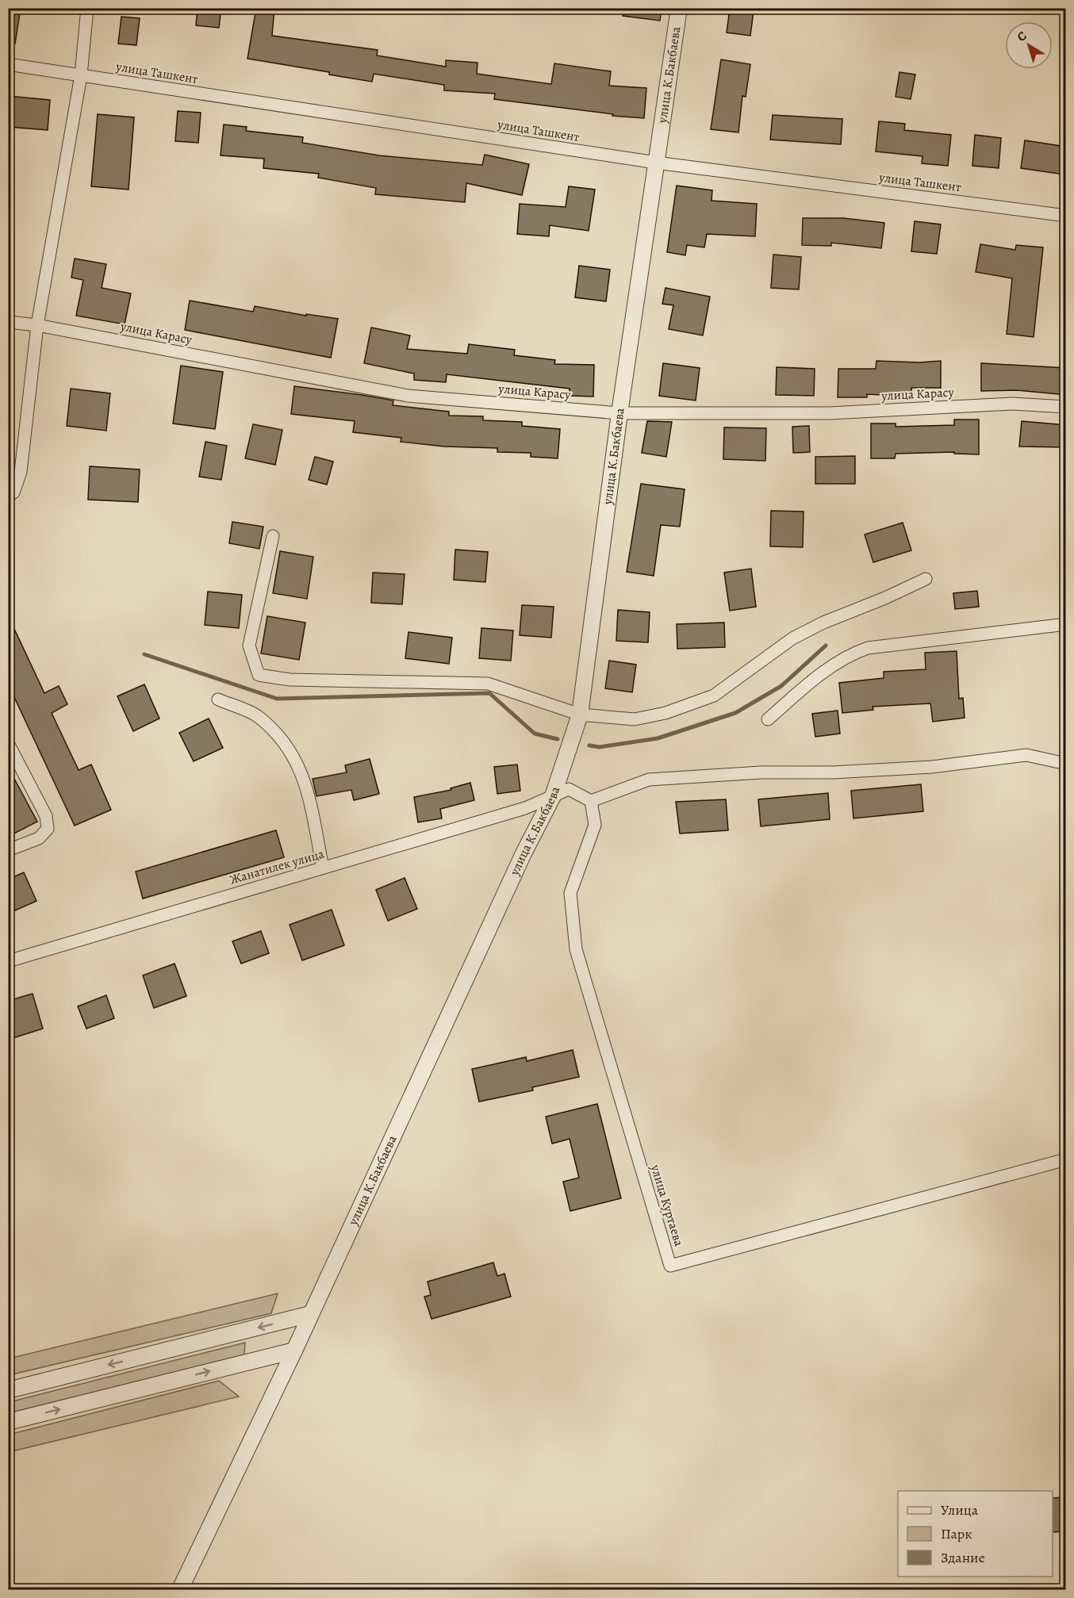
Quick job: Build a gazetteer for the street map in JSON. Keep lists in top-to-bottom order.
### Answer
{
  "streets": {
    "street": [
      "улица Ташкент",
      "улица К.Бакбаева",
      "улица Карасу",
      "Жанатилек улица",
      "улица Куртаева"
    ]
  },
  "crossings": [
    ["улица Ташкент", "улица К.Бакбаева"],
    ["улица К.Бакбаева", "улица Карасу"],
    ["улица К.Бакбаева", "Жанатилек улица"]
  ],
  "legend": ["Улица", "Парк", "Здание"],
  "north": "top left"
}
